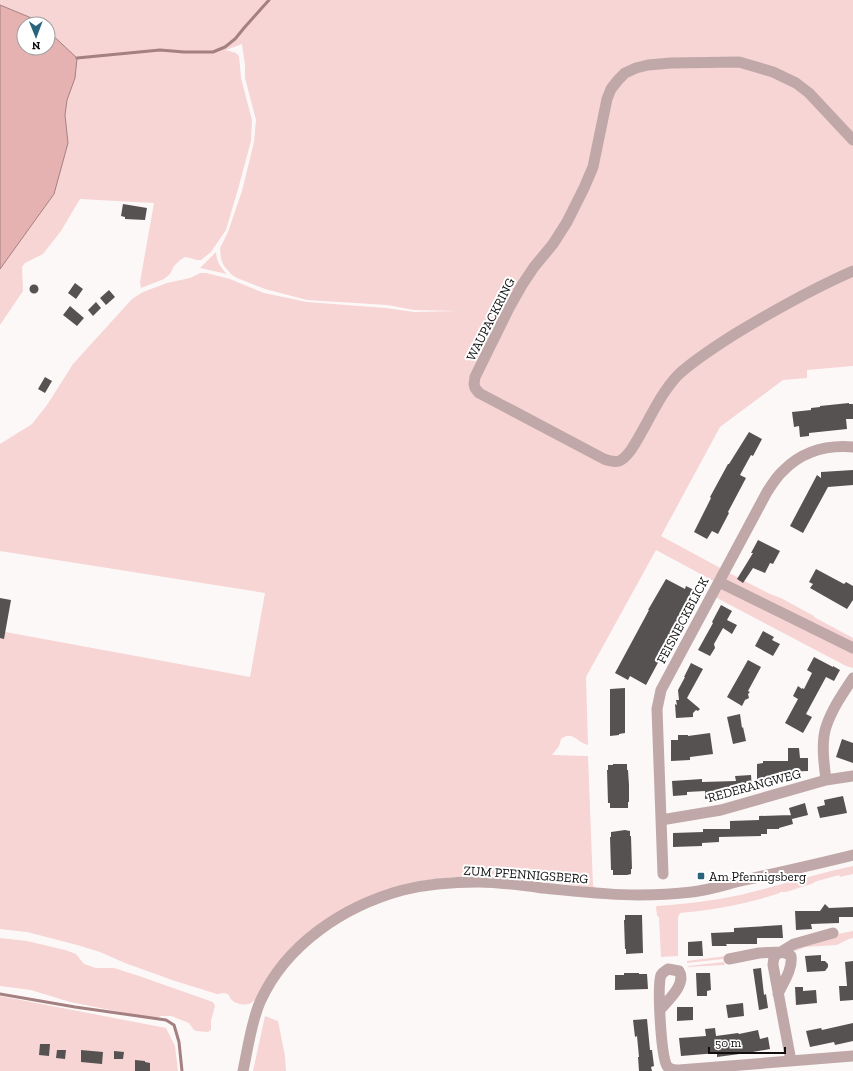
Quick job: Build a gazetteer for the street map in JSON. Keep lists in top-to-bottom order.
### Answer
{
  "streets": {
    "street": [
      "WAUPACKRING",
      "FEISNECKBLICK",
      "REDERANGWEG",
      "ZUM PFENNIGSBERG"
    ]
  },
  "crossings": [
    ["FEISNECKBLICK", "REDERANGWEG"]
  ],
  "places": {
    "transit": ["Am Pfennigsberg"]
  },
  "scale_bar": "50 m",
  "north": "bottom"
}
